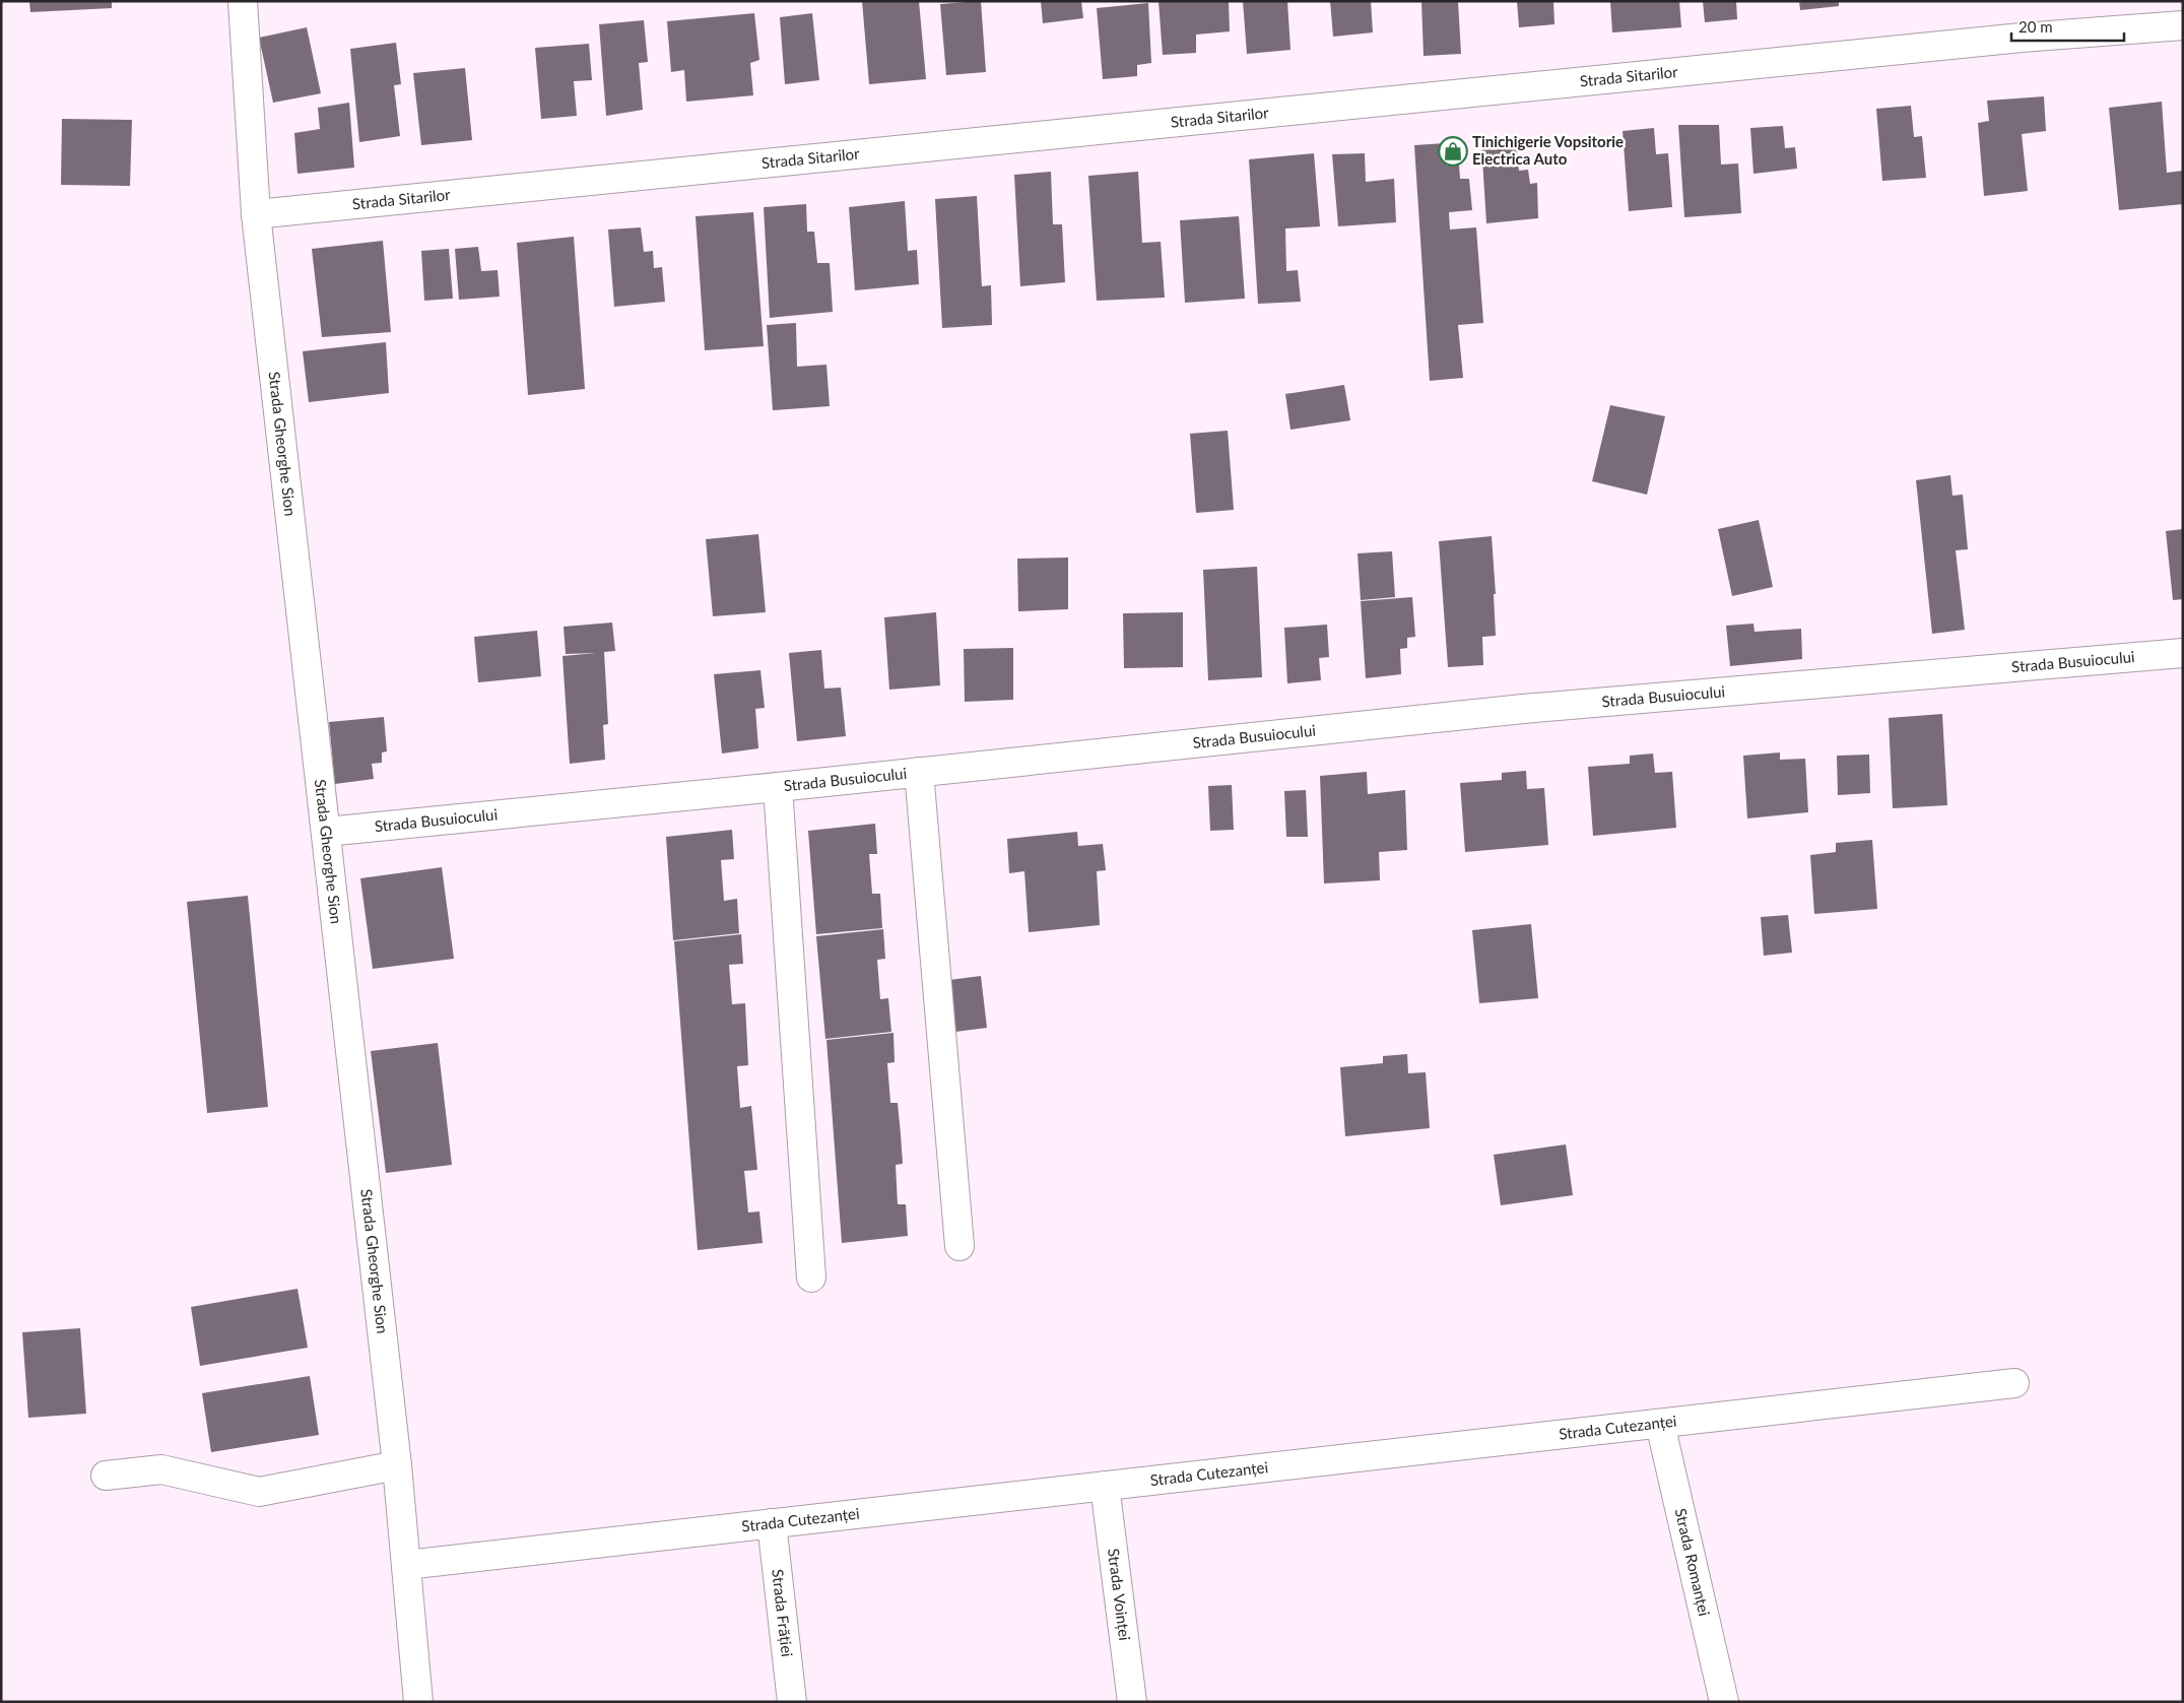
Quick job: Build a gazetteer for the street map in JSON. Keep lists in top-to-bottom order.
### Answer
{
  "streets": {
    "street": [
      "Strada Sitarilor",
      "Strada Gheorghe Sion",
      "Strada Busuiocului",
      "Strada Cutezanței",
      "Strada Romanței",
      "Strada Voinței",
      "Strada Frăției"
    ]
  },
  "crossings": [
    ["Strada Sitarilor", "Strada Gheorghe Sion"],
    ["Strada Gheorghe Sion", "Strada Busuiocului"],
    ["Strada Gheorghe Sion", "Strada Cutezanței"],
    ["Strada Cutezanței", "Strada Romanței"],
    ["Strada Cutezanței", "Strada Voinței"],
    ["Strada Cutezanței", "Strada Frăției"]
  ],
  "places": {
    "shop": ["Tinichigerie Vopsitorie Electrica Auto"]
  },
  "scale_bar": "20 m"
}
